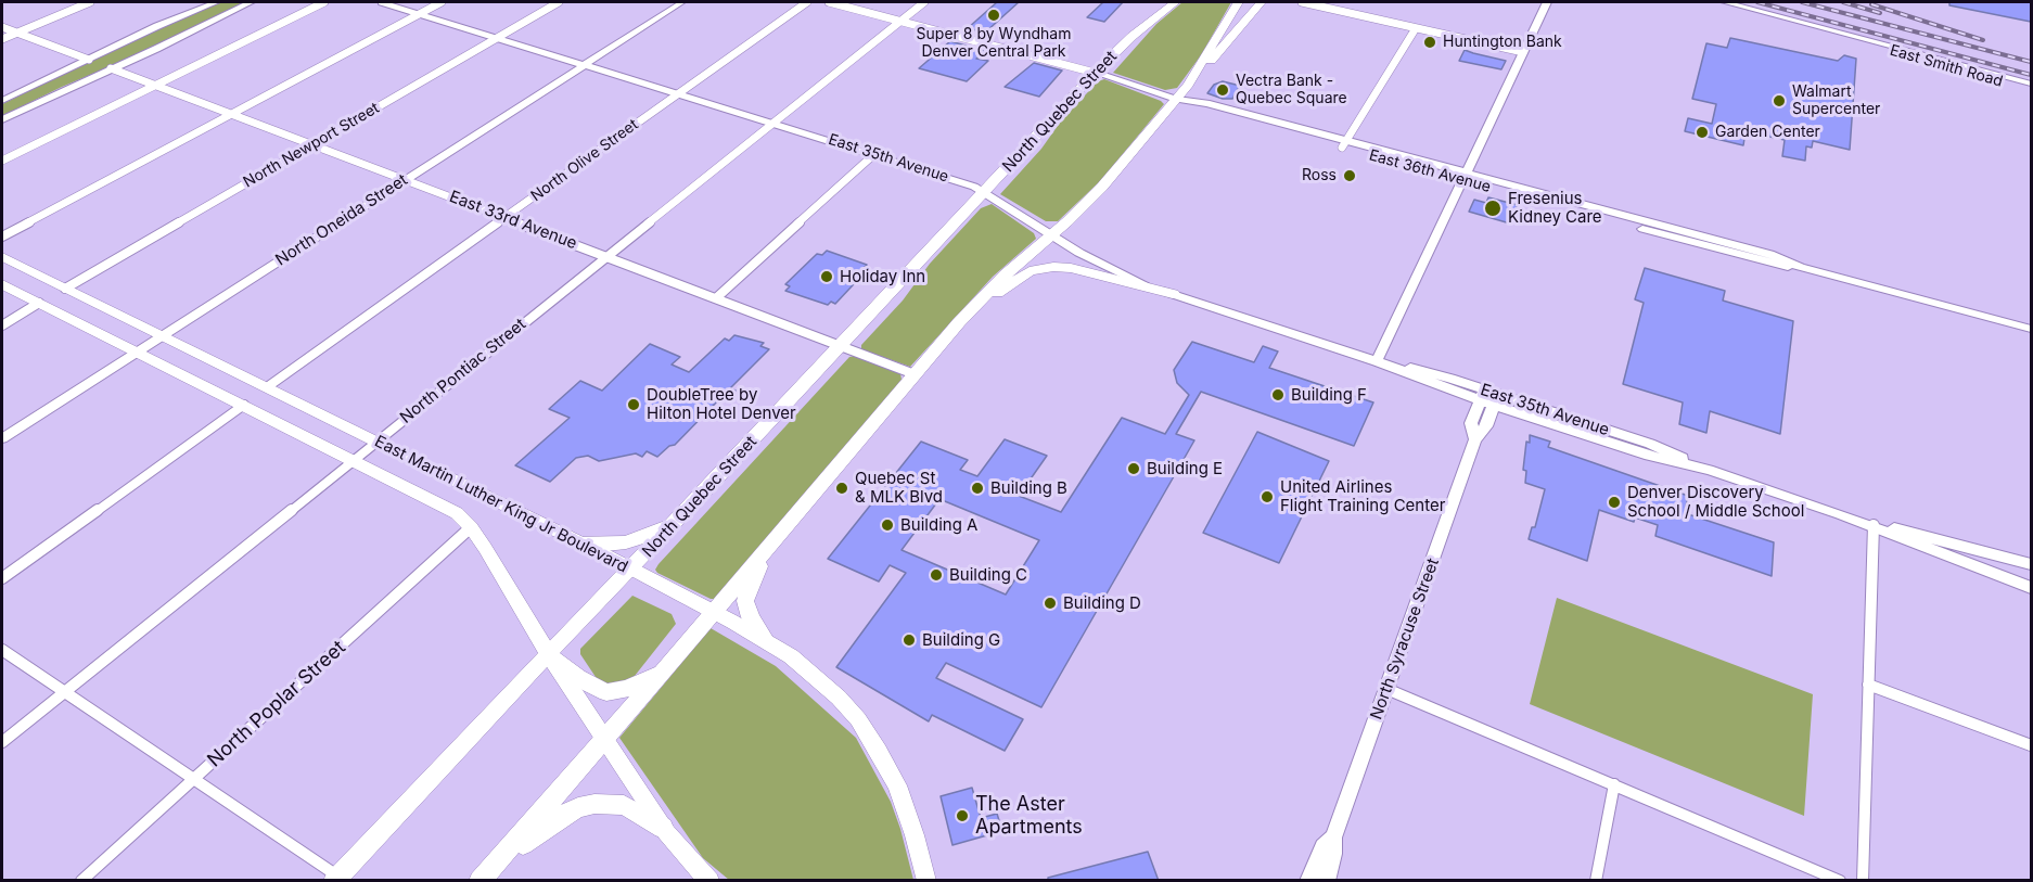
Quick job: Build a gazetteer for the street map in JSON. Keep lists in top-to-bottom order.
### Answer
{
  "streets": {
    "main road": ["North Quebec Street", "East Martin Luther King Jr Boulevard"],
    "street": [
      "East Smith Road",
      "North Newport Street",
      "East 35th Avenue",
      "North Olive Street",
      "East 36th Avenue",
      "North Oneida Street",
      "East 33rd Avenue",
      "North Pontiac Street",
      "North Syracuse Street",
      "North Poplar Street"
    ]
  },
  "crossings": [
    ["North Quebec Street", "East 35th Avenue"],
    ["North Quebec Street", "East 36th Avenue"],
    ["North Quebec Street", "East 33rd Avenue"],
    ["North Quebec Street", "East Martin Luther King Jr Boulevard"],
    ["North Newport Street", "East 35th Avenue"],
    ["North Newport Street", "East 33rd Avenue"],
    ["North Newport Street", "East Martin Luther King Jr Boulevard"],
    ["East 35th Avenue", "North Olive Street"],
    ["East 35th Avenue", "North Oneida Street"],
    ["East 35th Avenue", "North Pontiac Street"],
    ["East 35th Avenue", "North Syracuse Street"],
    ["North Olive Street", "East 33rd Avenue"],
    ["North Olive Street", "East Martin Luther King Jr Boulevard"],
    ["East 36th Avenue", "North Pontiac Street"],
    ["North Oneida Street", "East 33rd Avenue"],
    ["North Oneida Street", "East Martin Luther King Jr Boulevard"],
    ["East 33rd Avenue", "North Pontiac Street"],
    ["North Pontiac Street", "East Martin Luther King Jr Boulevard"],
    ["East Martin Luther King Jr Boulevard", "North Poplar Street"]
  ],
  "places": [
    "Super 8 by Wyndham Denver Central Park",
    "Huntington Bank",
    "Vectra Bank - Quebec Square",
    "Walmart Supercenter",
    "Garden Center",
    "Ross",
    "Fresenius Kidney Care",
    "Holiday Inn",
    "Building F",
    "DoubleTree by Hilton Hotel Denver",
    "Building E",
    "Quebec St & MLK Blvd",
    "Building B",
    "United Airlines Flight Training Center",
    "Denver Discovery School / Middle School",
    "Building A",
    "Building C",
    "Building D",
    "Building G",
    "The Aster Apartments"
  ]
}
